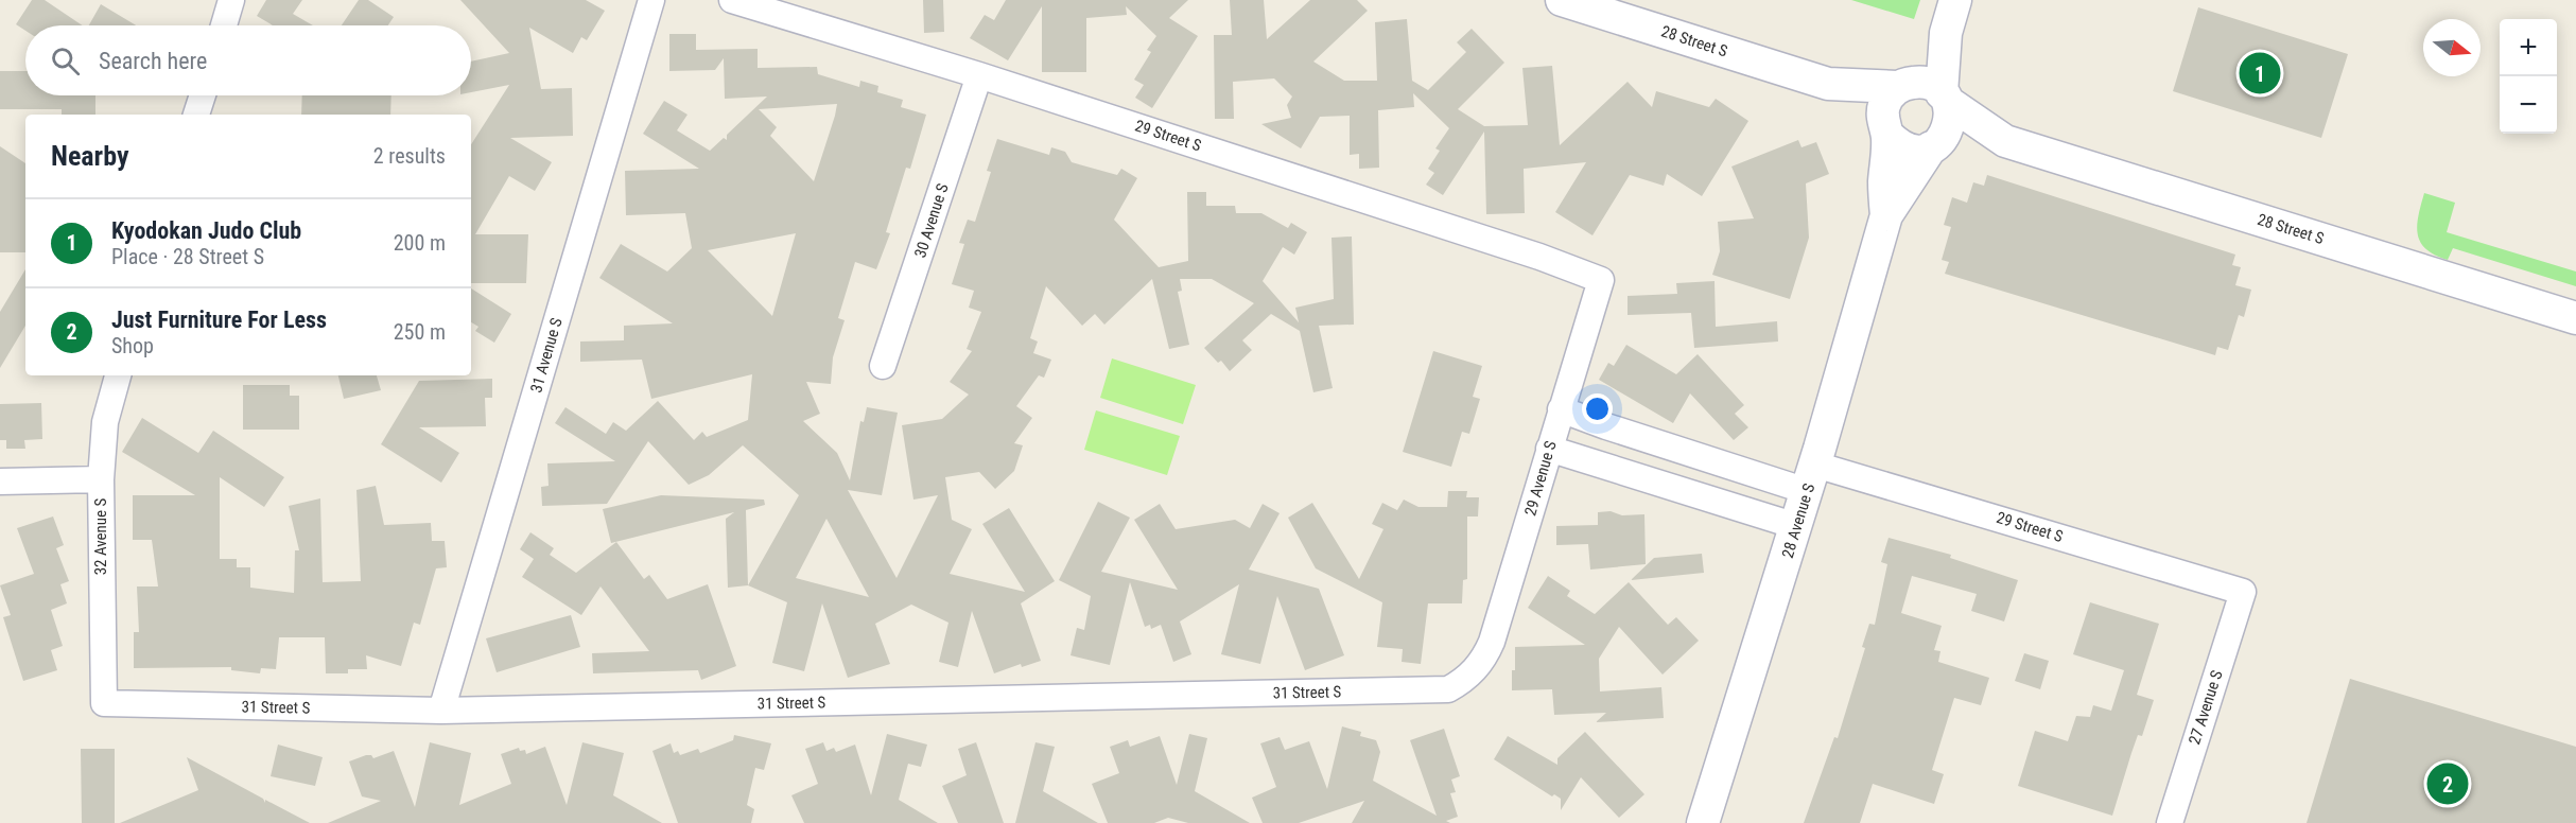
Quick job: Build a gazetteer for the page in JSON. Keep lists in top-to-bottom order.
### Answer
{
  "streets": {
    "street": [
      "28 Street S",
      "29 Street S",
      "30 Avenue S",
      "31 Avenue S",
      "29 Avenue S",
      "28 Avenue S",
      "32 Avenue S",
      "31 Street S",
      "27 Avenue S"
    ]
  },
  "crossings": [
    ["29 Street S", "30 Avenue S"],
    ["29 Street S", "29 Avenue S"],
    ["29 Street S", "28 Avenue S"],
    ["29 Street S", "27 Avenue S"],
    ["31 Avenue S", "31 Street S"],
    ["29 Avenue S", "31 Street S"],
    ["32 Avenue S", "31 Street S"]
  ],
  "north": "right",
  "page": {
    "map_buttons": ["+", "−"],
    "search": "Search here",
    "pins": ["1", "2"],
    "heading": ["Nearby", "2 results"],
    "list": [
      {
        "mark": "1",
        "name": "Kyodokan Judo Club",
        "note": "Place · 28 Street S",
        "value": "200 m"
      },
      {
        "mark": "2",
        "name": "Just Furniture For Less",
        "note": "Shop",
        "value": "250 m"
      }
    ]
  }
}
